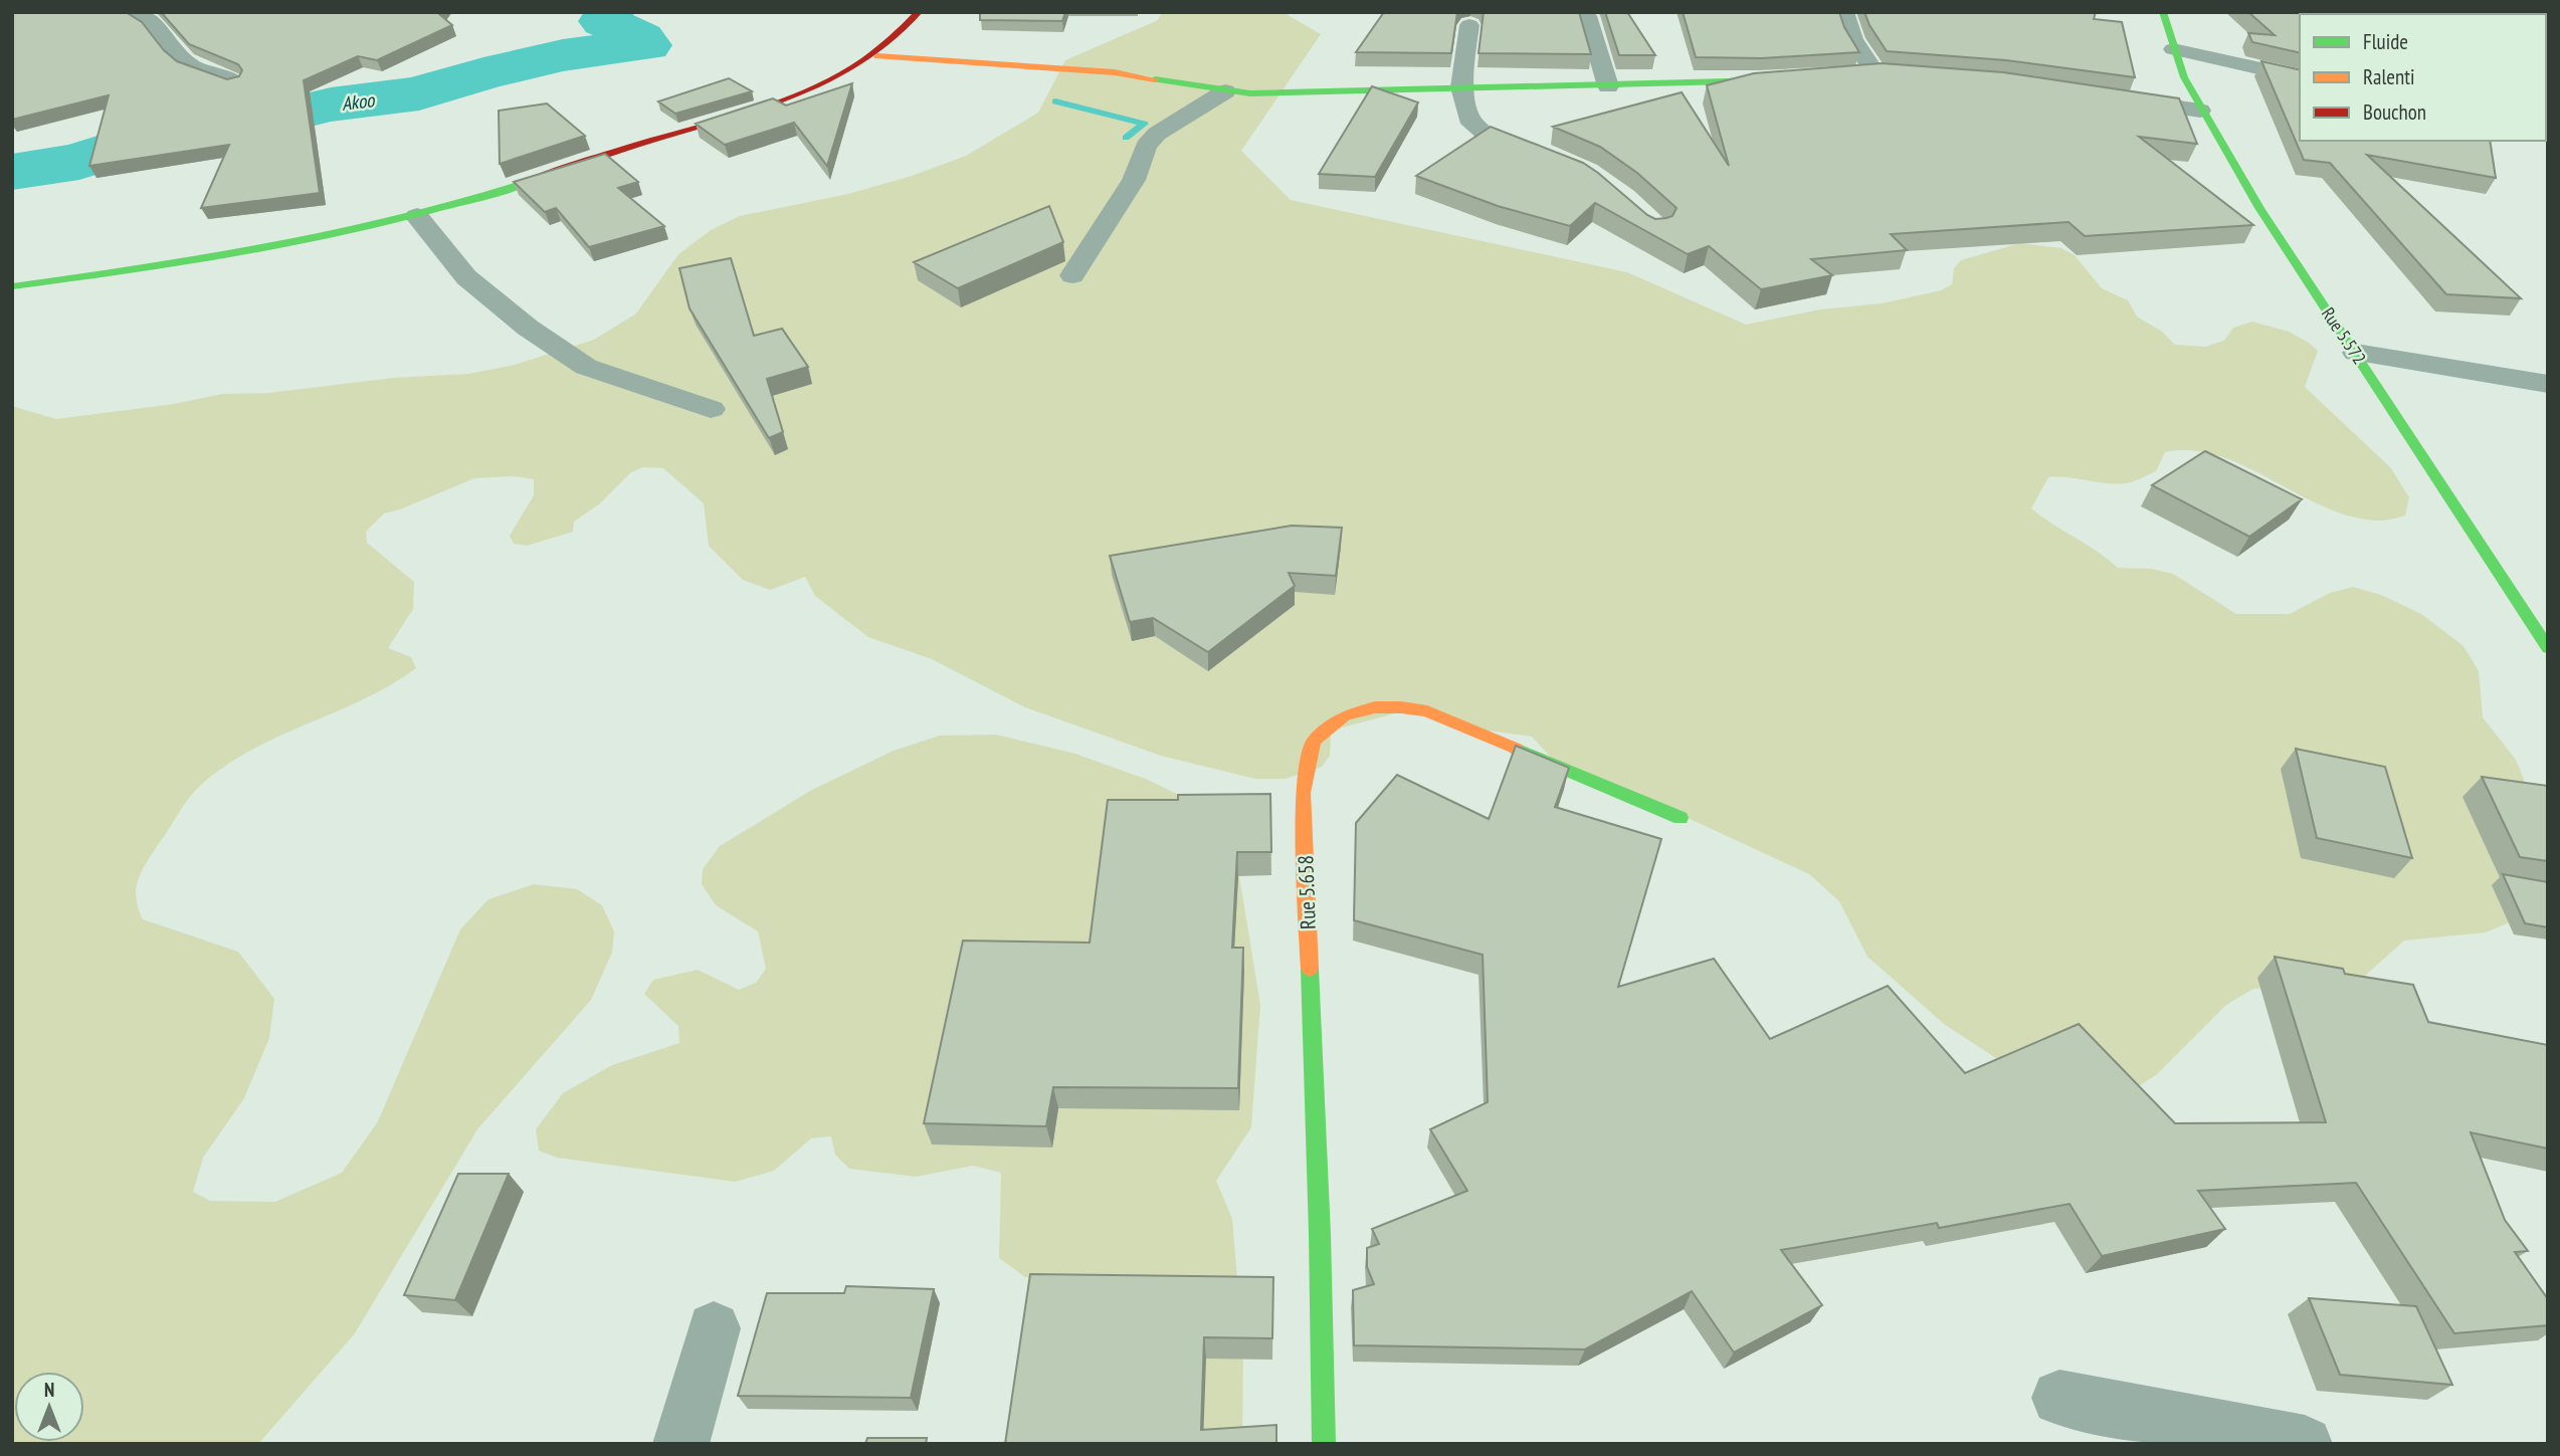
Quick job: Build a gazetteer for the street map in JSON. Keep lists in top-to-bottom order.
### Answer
{
  "streets": {
    "street": ["Rue 5.572", "Rue 5.658"]
  },
  "water": ["Akoo"],
  "legend": ["Fluide", "Ralenti", "Bouchon"],
  "north": "top"
}
